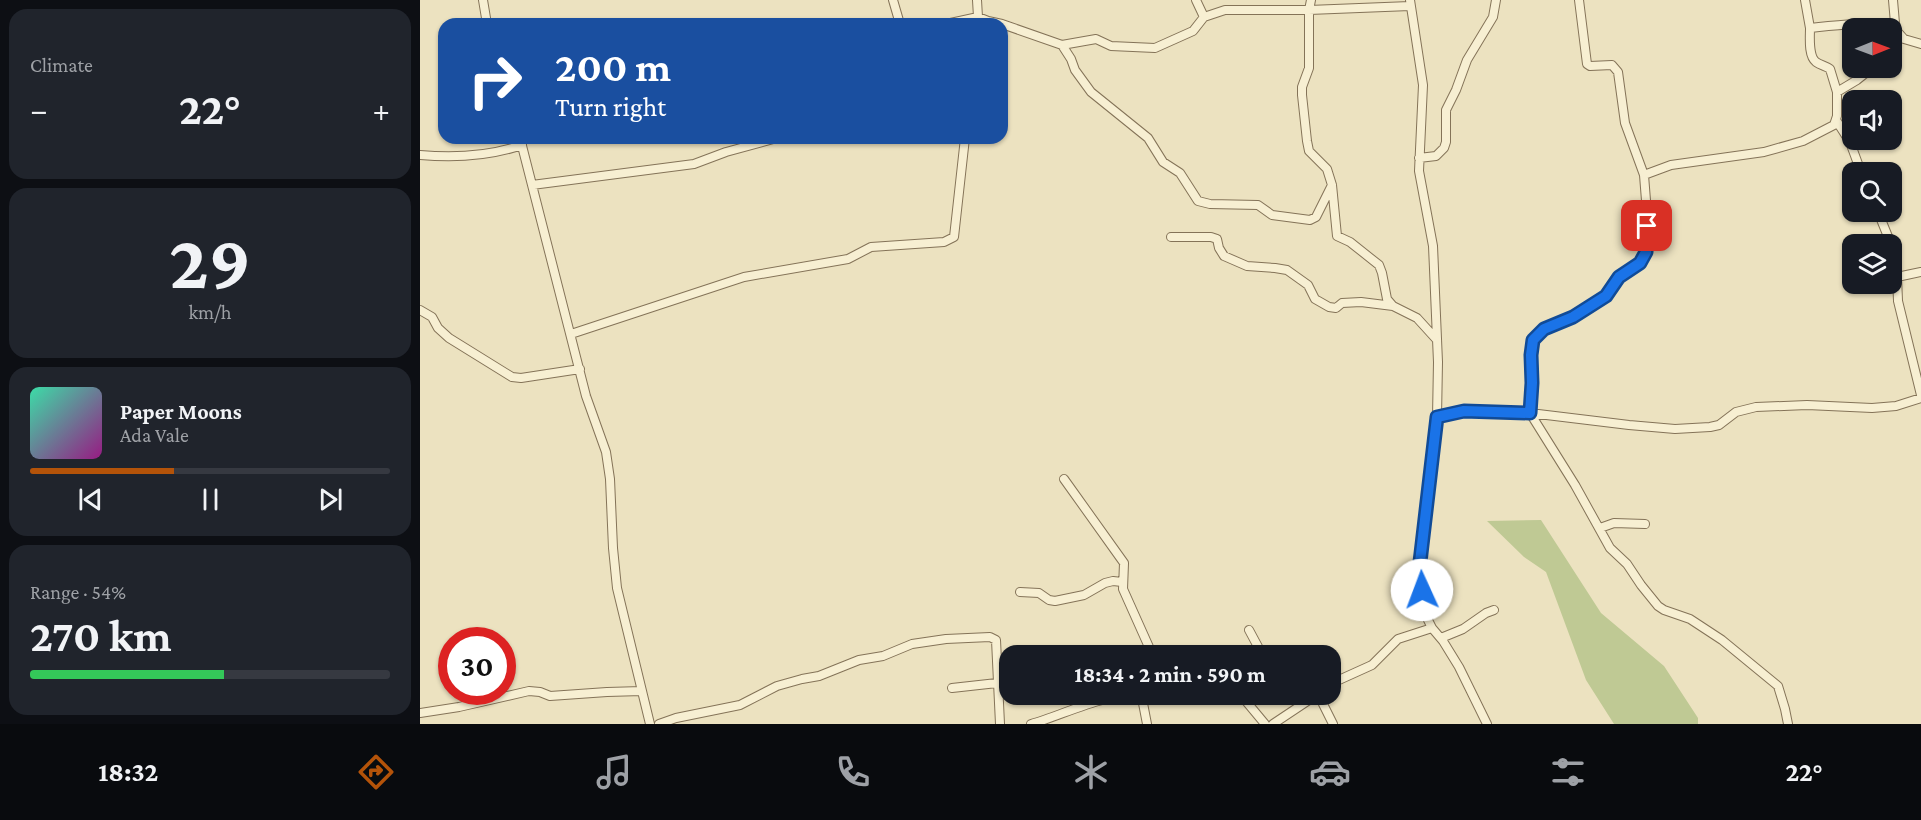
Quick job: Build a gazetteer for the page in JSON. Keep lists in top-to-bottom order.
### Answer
{
  "north": "right",
  "page": {
    "tile": [
      "Climate",
      ["29", "km/h"],
      ["Range · 54%", "270 km"]
    ],
    "turn": ["200 m", "Turn right"],
    "heat": ["−", "22°", "+"],
    "song": ["Paper Moons", "Ada Vale"],
    "limit": "30",
    "trip": "18:34 · 2 min · 590 m",
    "tabs": ["18:32", "22°"]
  }
}
